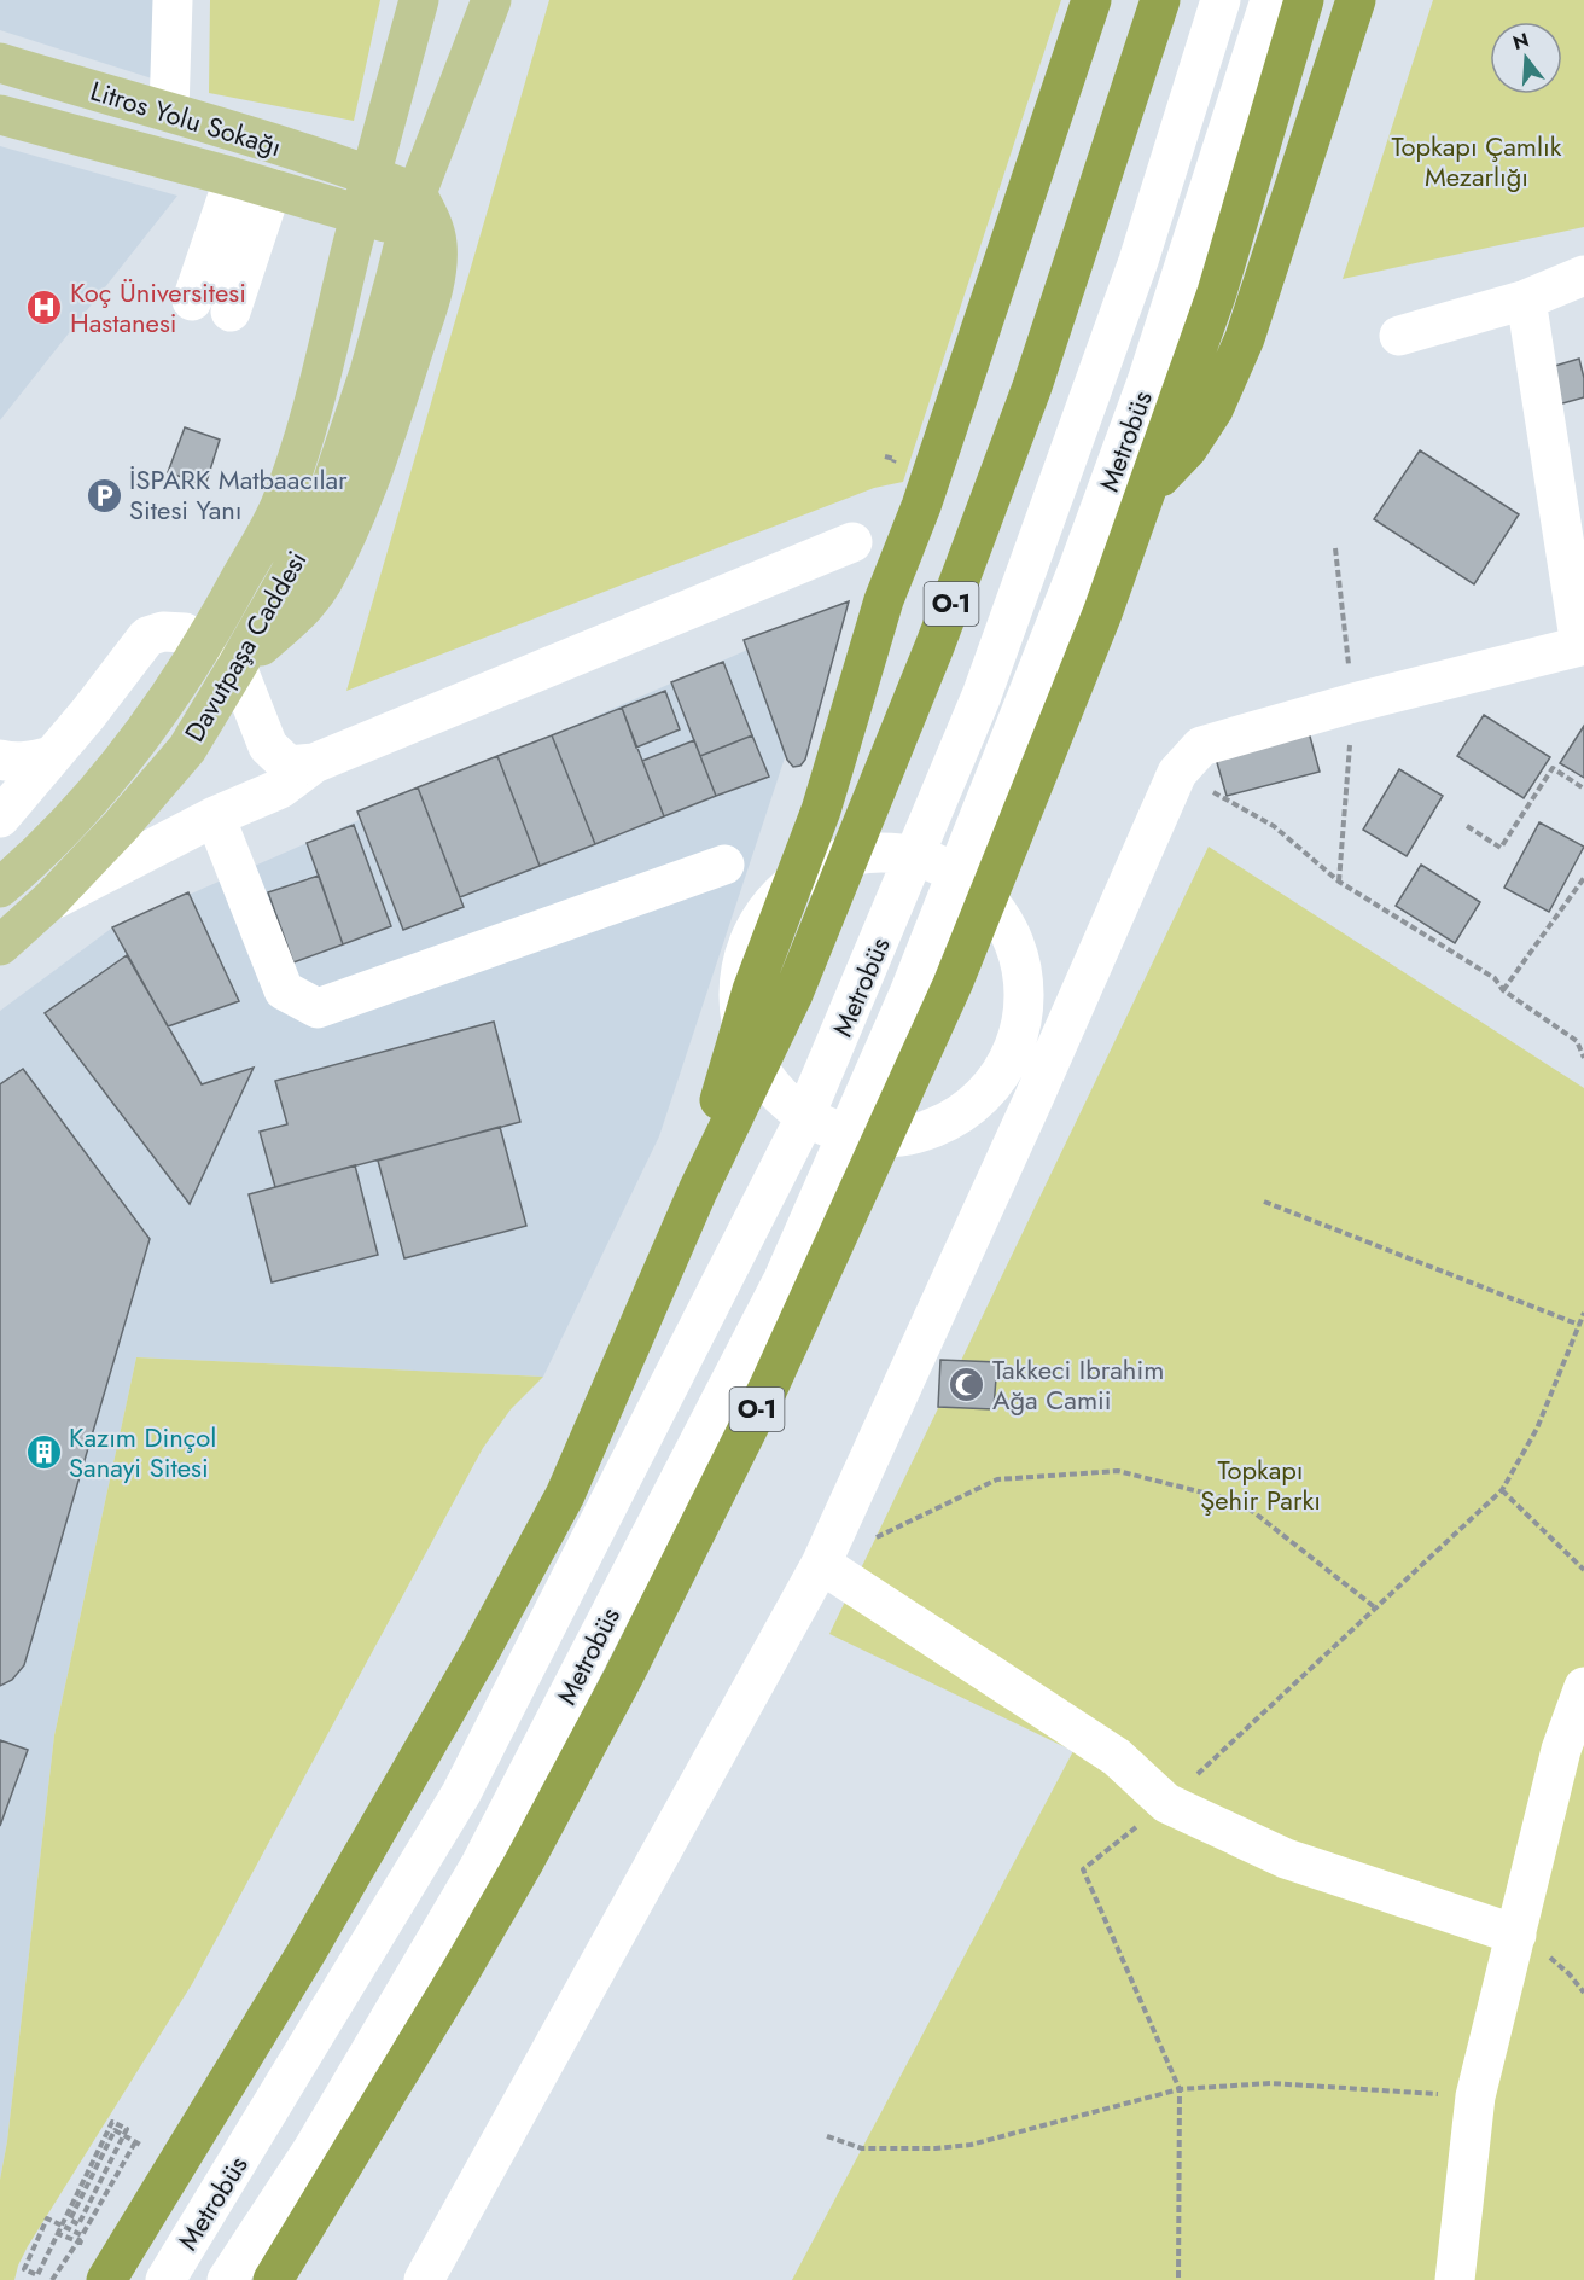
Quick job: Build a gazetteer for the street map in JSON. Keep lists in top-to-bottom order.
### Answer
{
  "streets": {
    "highway": ["O-1"],
    "main road": ["Litros Yolu Sokağı", "Davutpaşa Caddesi"],
    "street": ["Metrobüs"]
  },
  "crossings": [
    ["Litros Yolu Sokağı", "Davutpaşa Caddesi"]
  ],
  "parks": ["Topkapı Çamlık Mezarlığı", "Topkapı Şehir Parkı"],
  "places": {
    "hospital": ["Koç Üniversitesi Hastanesi"],
    "parking": ["İSPARK Matbaacılar Sitesi Yanı"],
    "mosque": ["Takkeci Ibrahim Ağa Camii"],
    "building": ["Kazım Dinçol Sanayi Sitesi"]
  },
  "north": "top"
}
